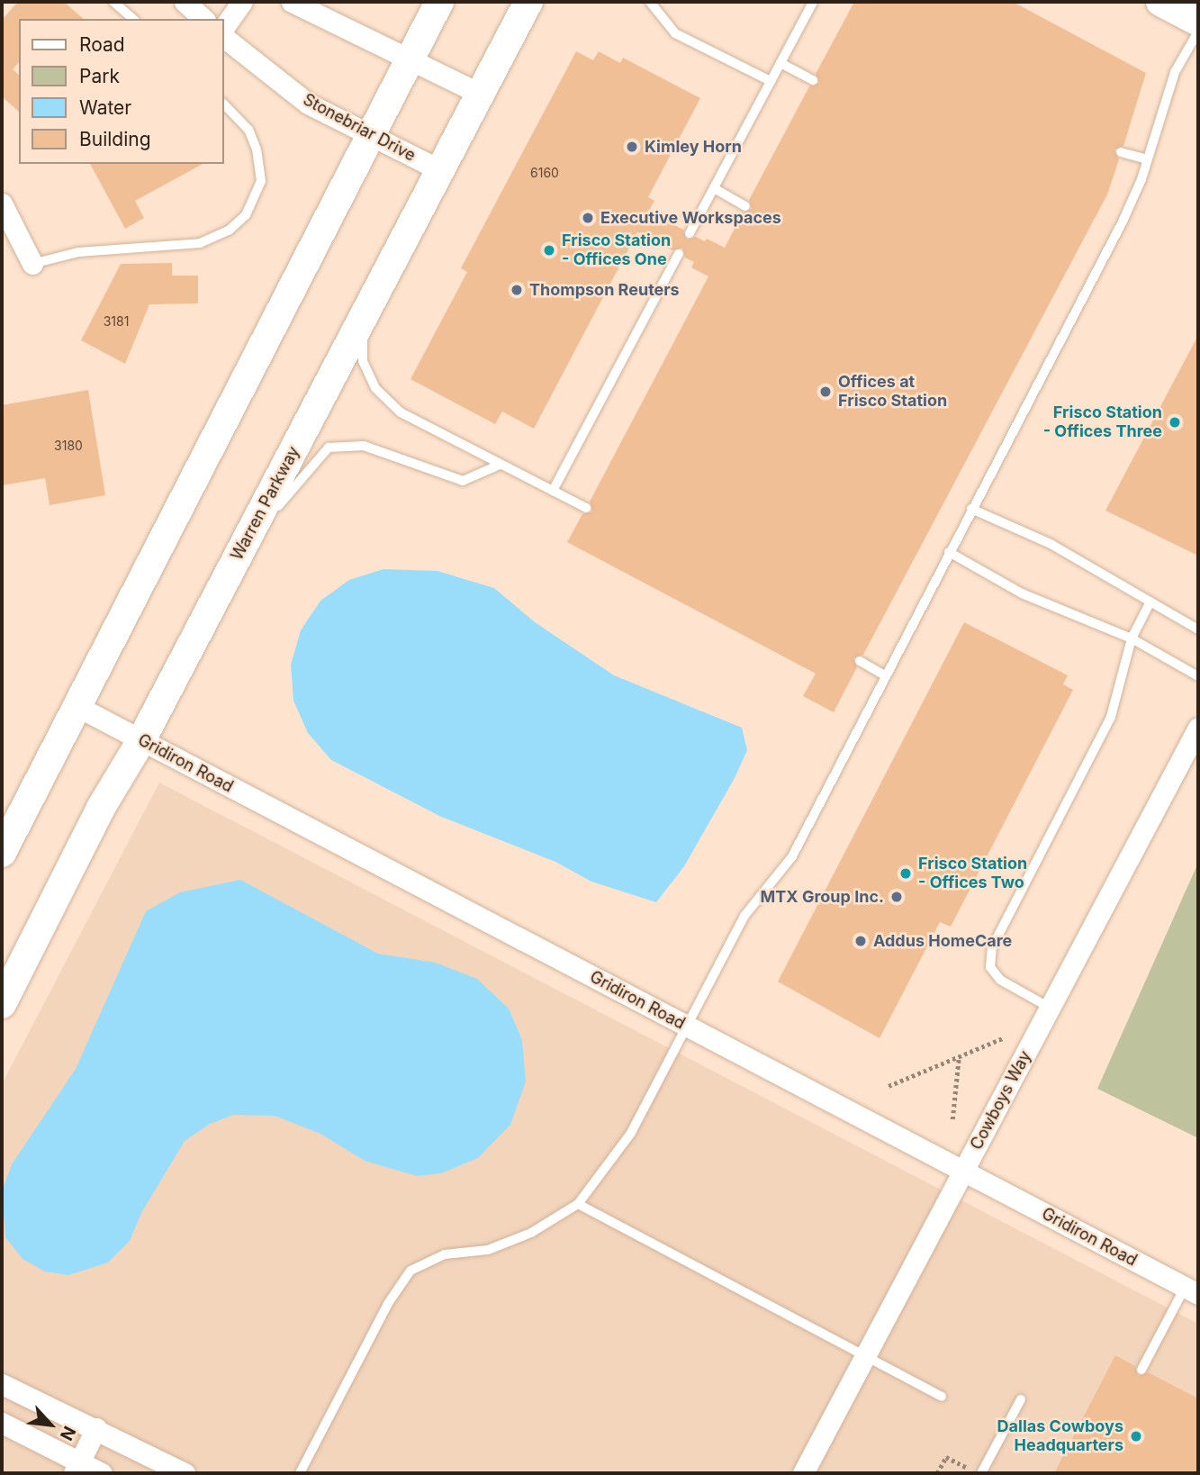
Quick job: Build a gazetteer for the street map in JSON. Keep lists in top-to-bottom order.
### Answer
{
  "streets": {
    "main road": ["Warren Parkway"],
    "street": ["Stonebriar Drive", "Gridiron Road", "Cowboys Way"]
  },
  "crossings": [
    ["Stonebriar Drive", "Warren Parkway"],
    ["Warren Parkway", "Gridiron Road"],
    ["Gridiron Road", "Cowboys Way"]
  ],
  "places": [
    "Kimley Horn",
    "Executive Workspaces",
    "Frisco Station - Offices One",
    "Thompson Reuters",
    "Offices at Frisco Station",
    "Frisco Station - Offices Three",
    "Frisco Station - Offices Two",
    "MTX Group Inc.",
    "Addus HomeCare",
    "Dallas Cowboys Headquarters"
  ],
  "house_numbers": ["6160", "3181", "3180"],
  "legend": [
    "Road",
    "Park",
    "Water",
    "Building"
  ],
  "north": "bottom right"
}
